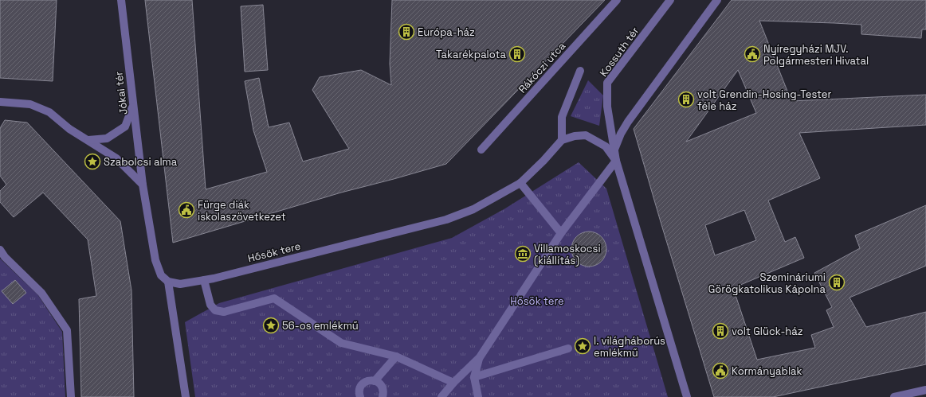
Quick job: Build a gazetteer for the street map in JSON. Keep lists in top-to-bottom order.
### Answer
{
  "streets": {
    "street": [
      "Kossuth tér",
      "Rákóczi utca",
      "Jókai tér",
      "Hősök tere"
    ]
  },
  "crossings": [
    ["Jókai tér", "Hősök tere"]
  ],
  "parks": ["Hősök tere"],
  "places": {
    "building": [
      "Európa-ház",
      "Takarékpalota",
      "volt Grendin-Hosing-Tester féle ház",
      "Szemináriumi Görögkatolikus Kápolna",
      "volt Glück-ház"
    ],
    "public building": ["Nyíregyházi MJV. Polgármesteri Hivatal", "Fürge diák iskolaszövetkezet", "Kormányablak"],
    "place": ["Szabolcsi alma", "56-os emlékmű", "I. világháborús emlékmű"],
    "museum": ["Villamoskocsi (kiállítás)"]
  }
}
